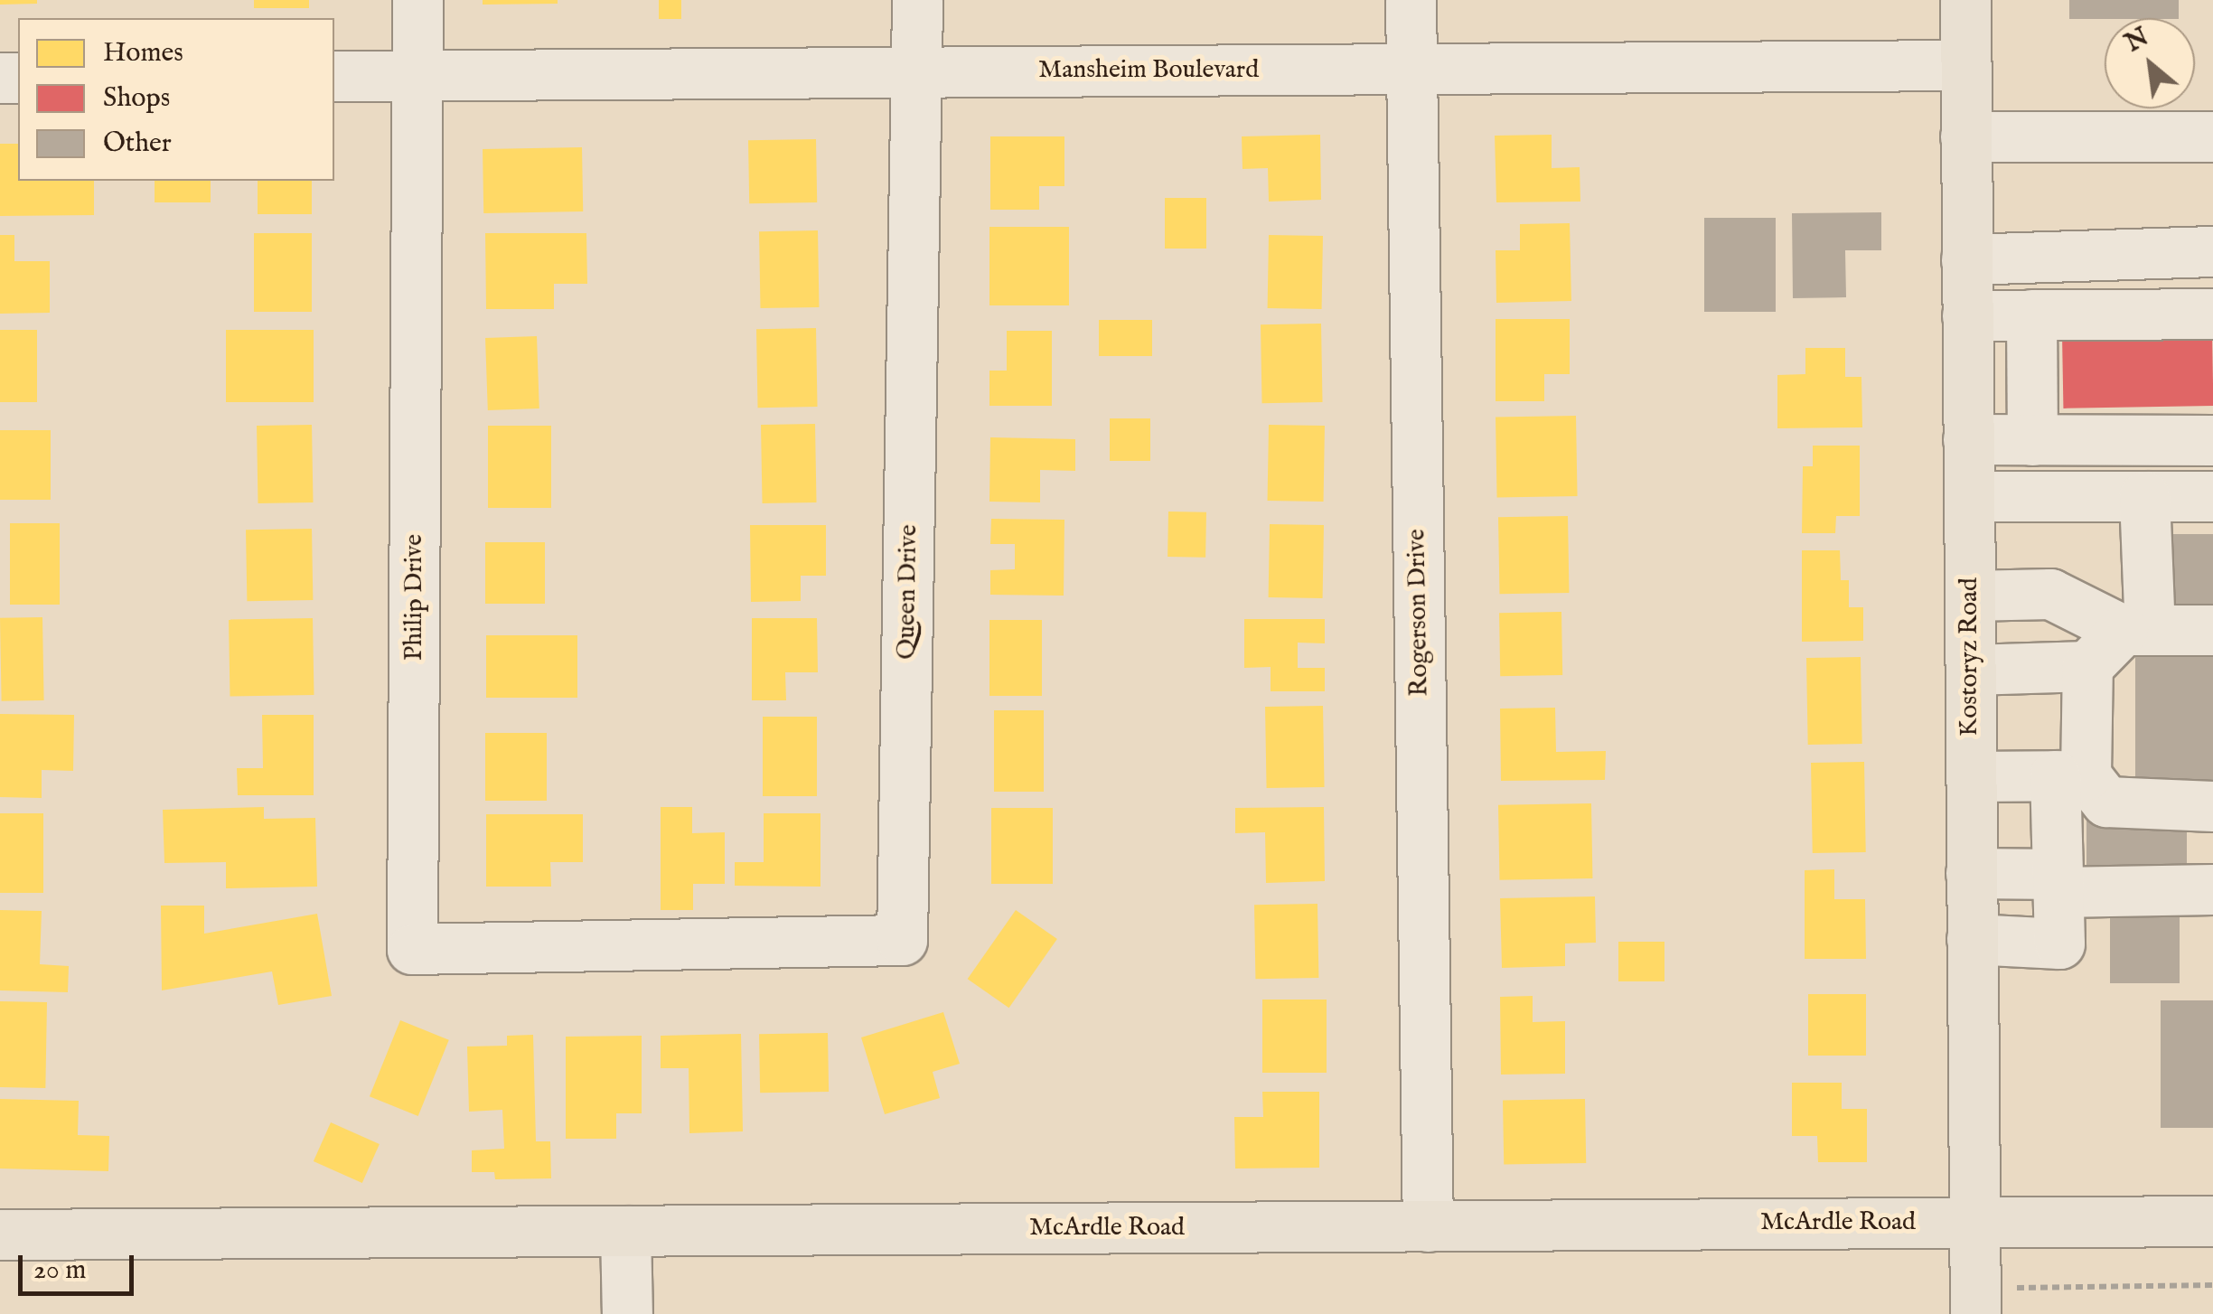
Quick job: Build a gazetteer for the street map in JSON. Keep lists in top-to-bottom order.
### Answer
{
  "streets": {
    "main road": ["Kostoryz Road", "McArdle Road"],
    "street": [
      "Mansheim Boulevard",
      "Queen Drive",
      "Philip Drive",
      "Rogerson Drive"
    ]
  },
  "crossings": [
    ["Mansheim Boulevard", "Queen Drive"],
    ["Mansheim Boulevard", "Philip Drive"],
    ["Mansheim Boulevard", "Rogerson Drive"],
    ["Mansheim Boulevard", "Kostoryz Road"],
    ["Queen Drive", "Philip Drive"],
    ["Rogerson Drive", "McArdle Road"],
    ["Kostoryz Road", "McArdle Road"]
  ],
  "legend": ["Homes", "Shops", "Other"],
  "scale_bar": "20 m",
  "north": "top left"
}
